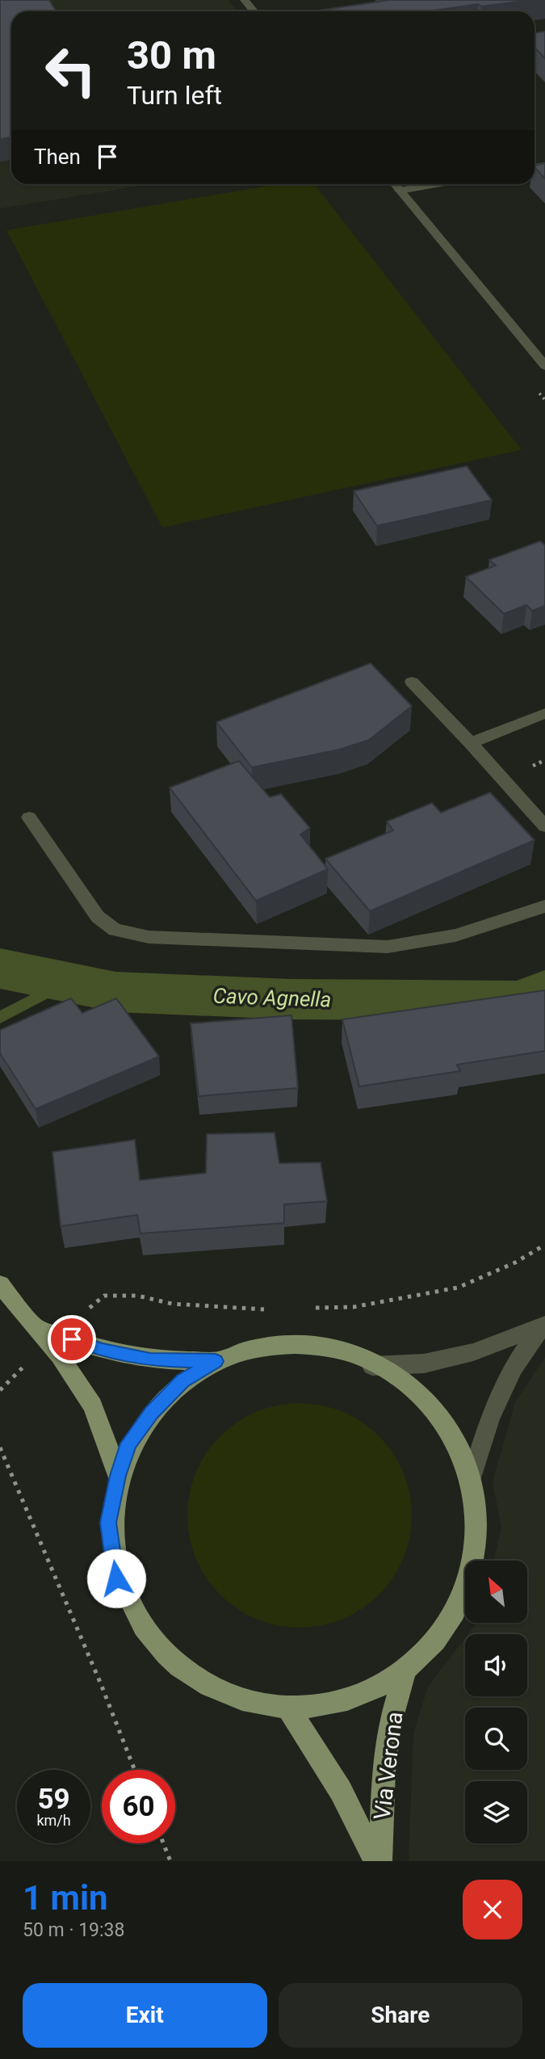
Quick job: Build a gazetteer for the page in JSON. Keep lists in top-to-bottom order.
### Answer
{
  "streets": {
    "main road": ["Via Verona"]
  },
  "water": ["Cavo Agnella"],
  "north": "top left",
  "page": {
    "turn": ["30 m", "Turn left"],
    "then": "Then",
    "speed": "59 km/h",
    "limit": "60",
    "heading": ["1 min", "50 m · 19:38"],
    "buttons": ["Exit", "Share"]
  }
}
